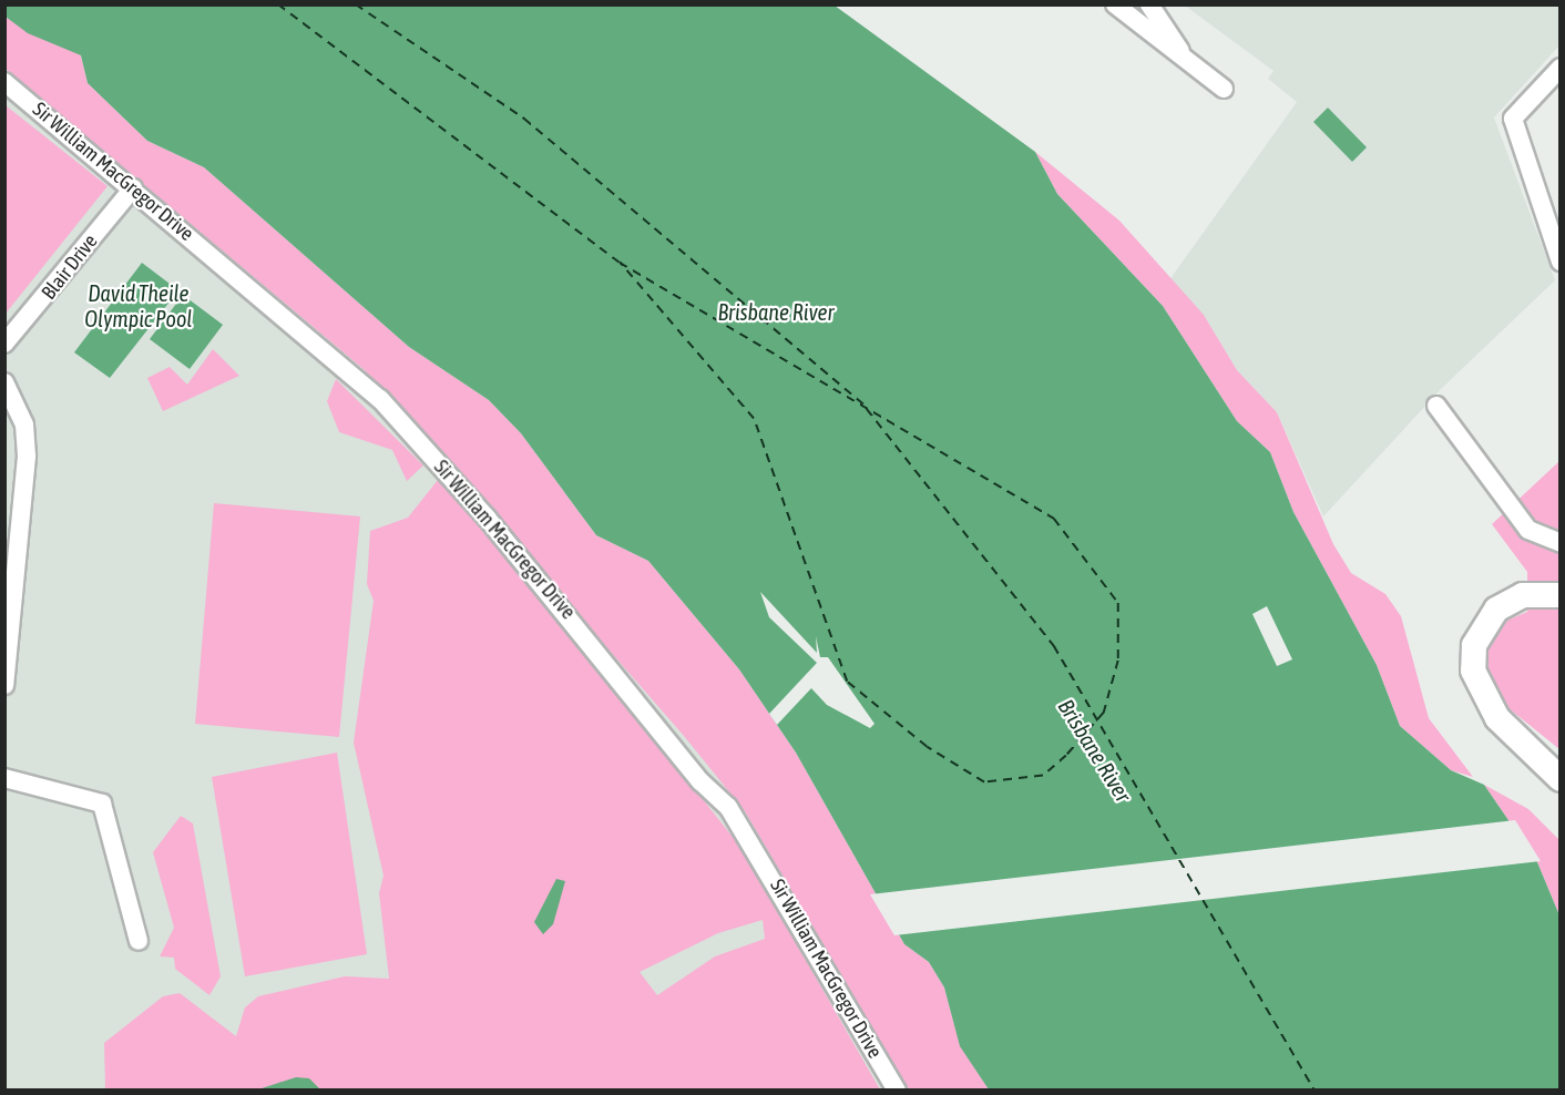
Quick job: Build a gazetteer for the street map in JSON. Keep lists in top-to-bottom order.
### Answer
{
  "streets": {
    "street": ["Sir William MacGregor Drive", "Blair Drive"]
  },
  "crossings": [
    ["Sir William MacGregor Drive", "Blair Drive"]
  ],
  "water": ["David Theile Olympic Pool", "Brisbane River"]
}
